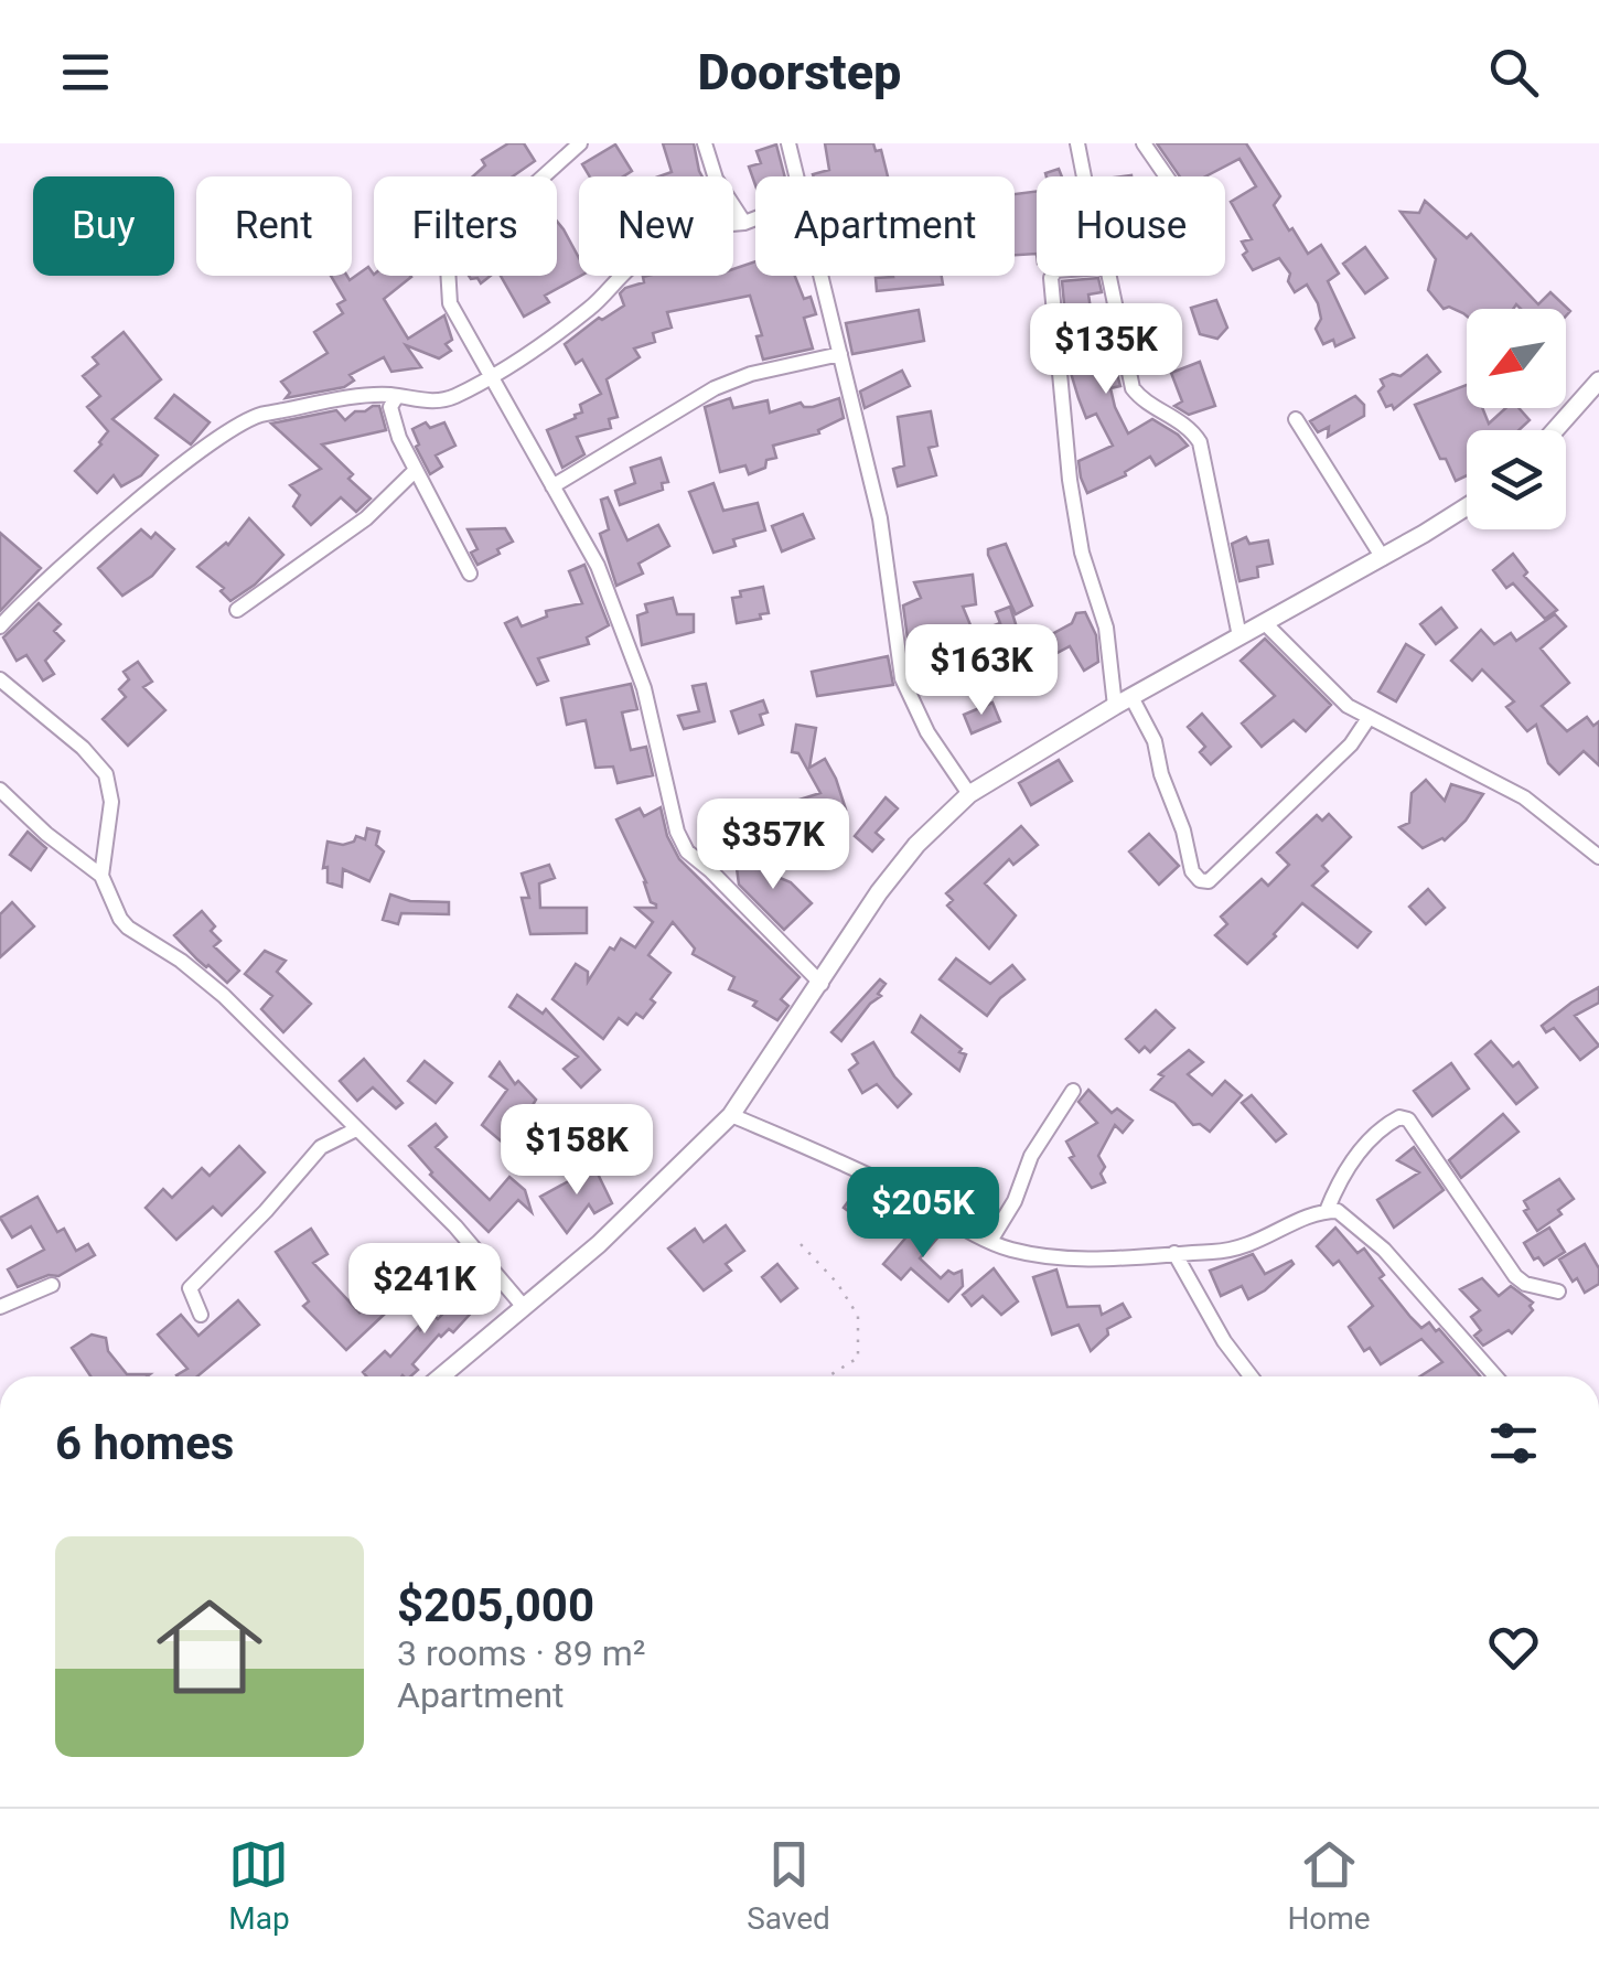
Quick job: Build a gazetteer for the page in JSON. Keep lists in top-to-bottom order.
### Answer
{
  "north": "bottom left",
  "page": {
    "header": "Doorstep",
    "chip": [
      "Buy",
      "Rent",
      "Filters",
      "New",
      "Apartment",
      "House"
    ],
    "price": [
      "$135K",
      "$163K",
      "$357K",
      "$158K",
      "$205K",
      "$241K"
    ],
    "heading": "6 homes",
    "list": [
      {
        "name": "$205,000",
        "note": "3 rooms · 89 m² · Apartment"
      }
    ],
    "tabs": ["Map", "Saved", "Home"]
  }
}
